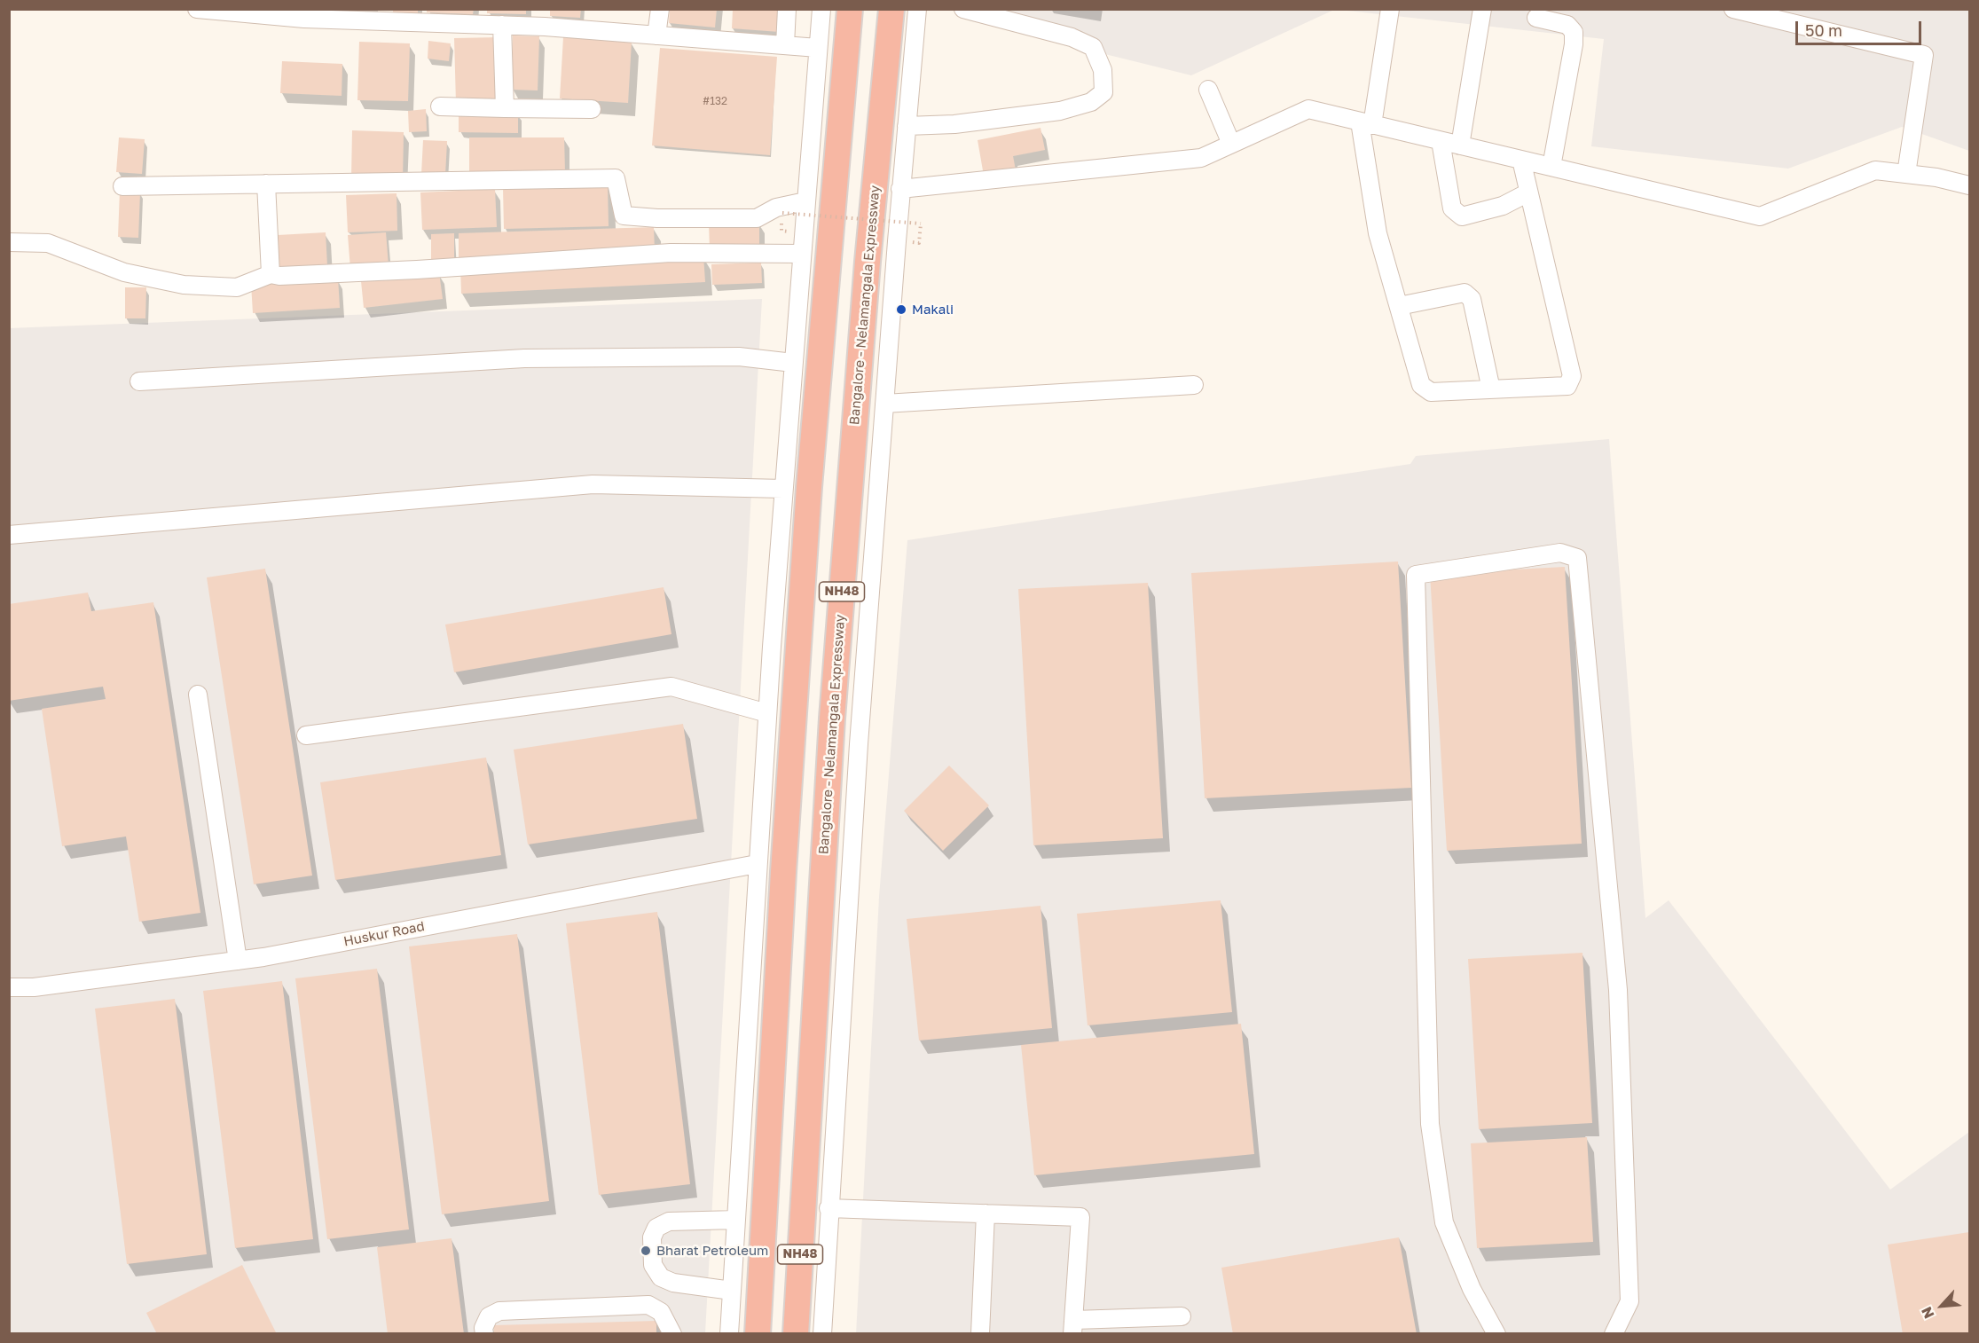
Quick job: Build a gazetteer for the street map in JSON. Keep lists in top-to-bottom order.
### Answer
{
  "streets": {
    "highway": ["Bangalore - Nelamangala Expressway", "NH48"],
    "street": ["Huskur Road"]
  },
  "places": ["Makali", "Bharat Petroleum"],
  "house_numbers": ["#132"],
  "scale_bar": "50 m",
  "north": "bottom left"
}
